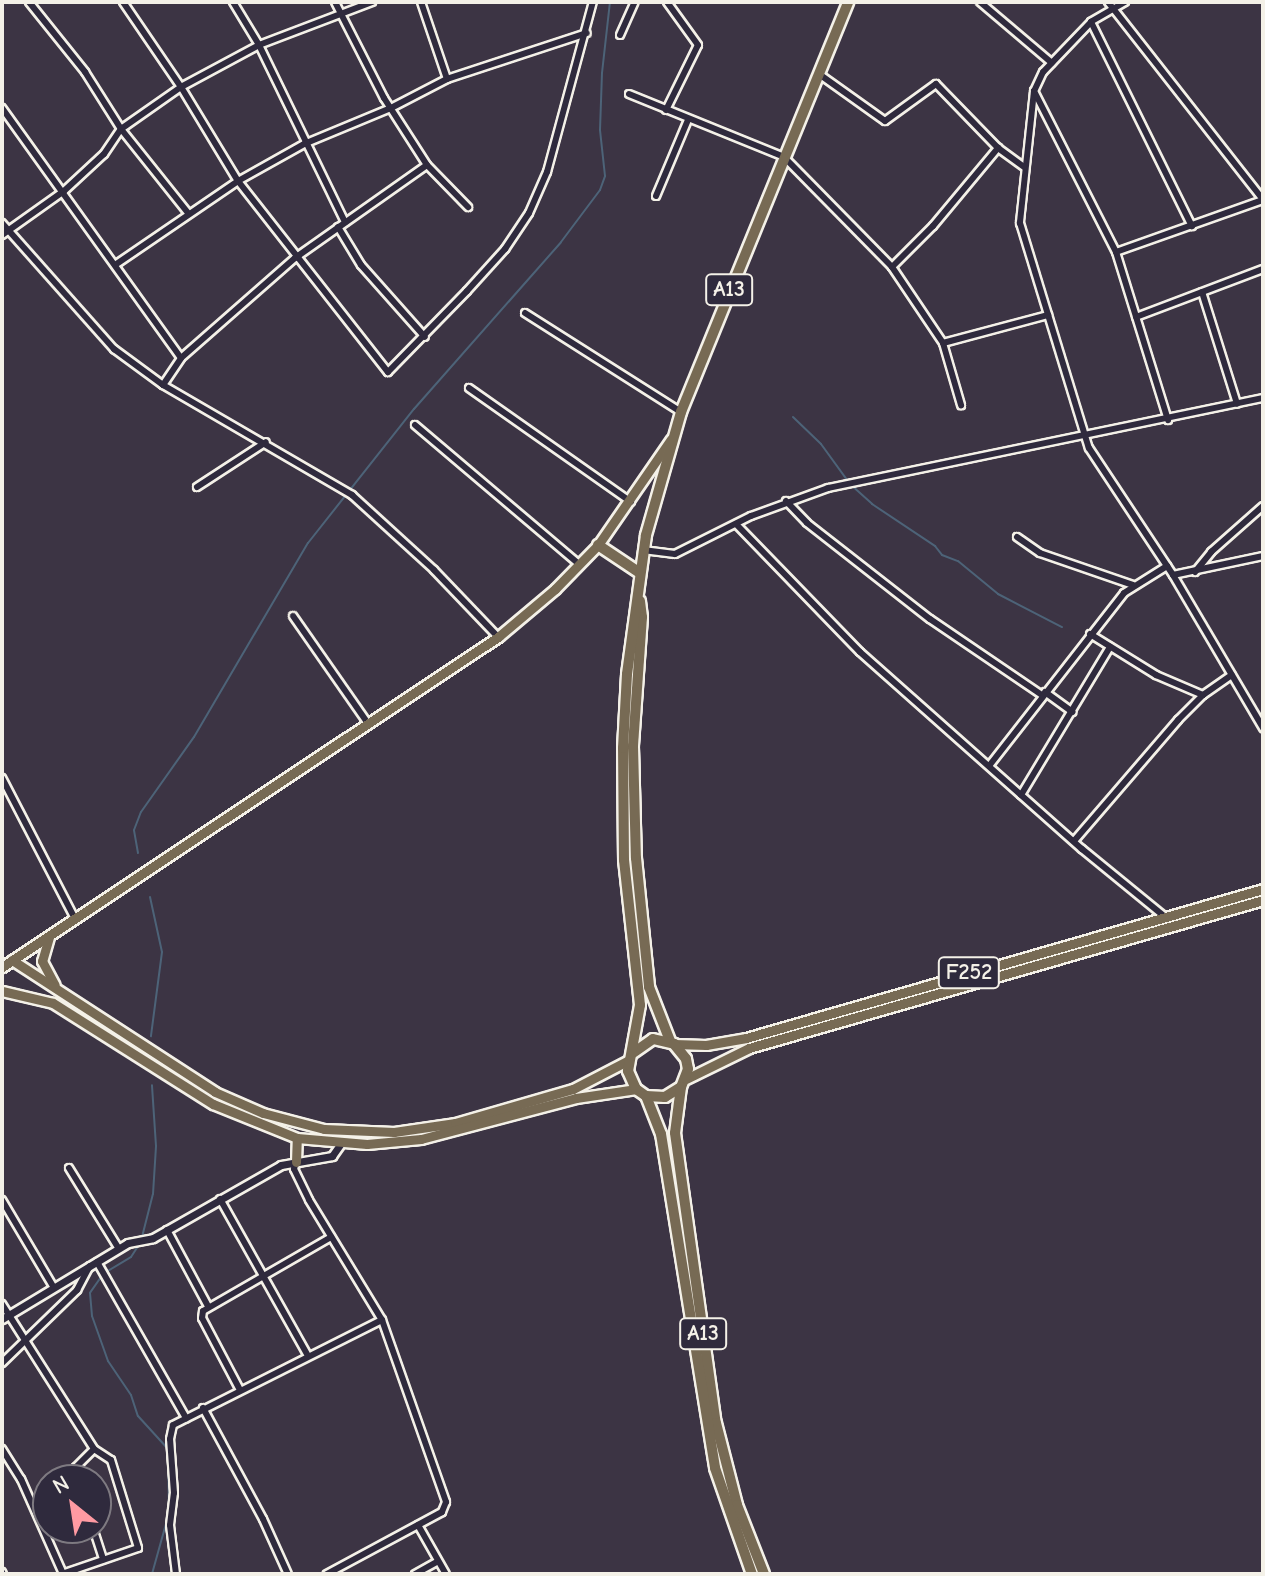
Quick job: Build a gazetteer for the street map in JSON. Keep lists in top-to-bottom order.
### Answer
{
  "streets": {
    "highway": ["A13"],
    "main road": ["F252"]
  },
  "crossings": [
    ["A13", "F252"]
  ],
  "north": "top left"
}
